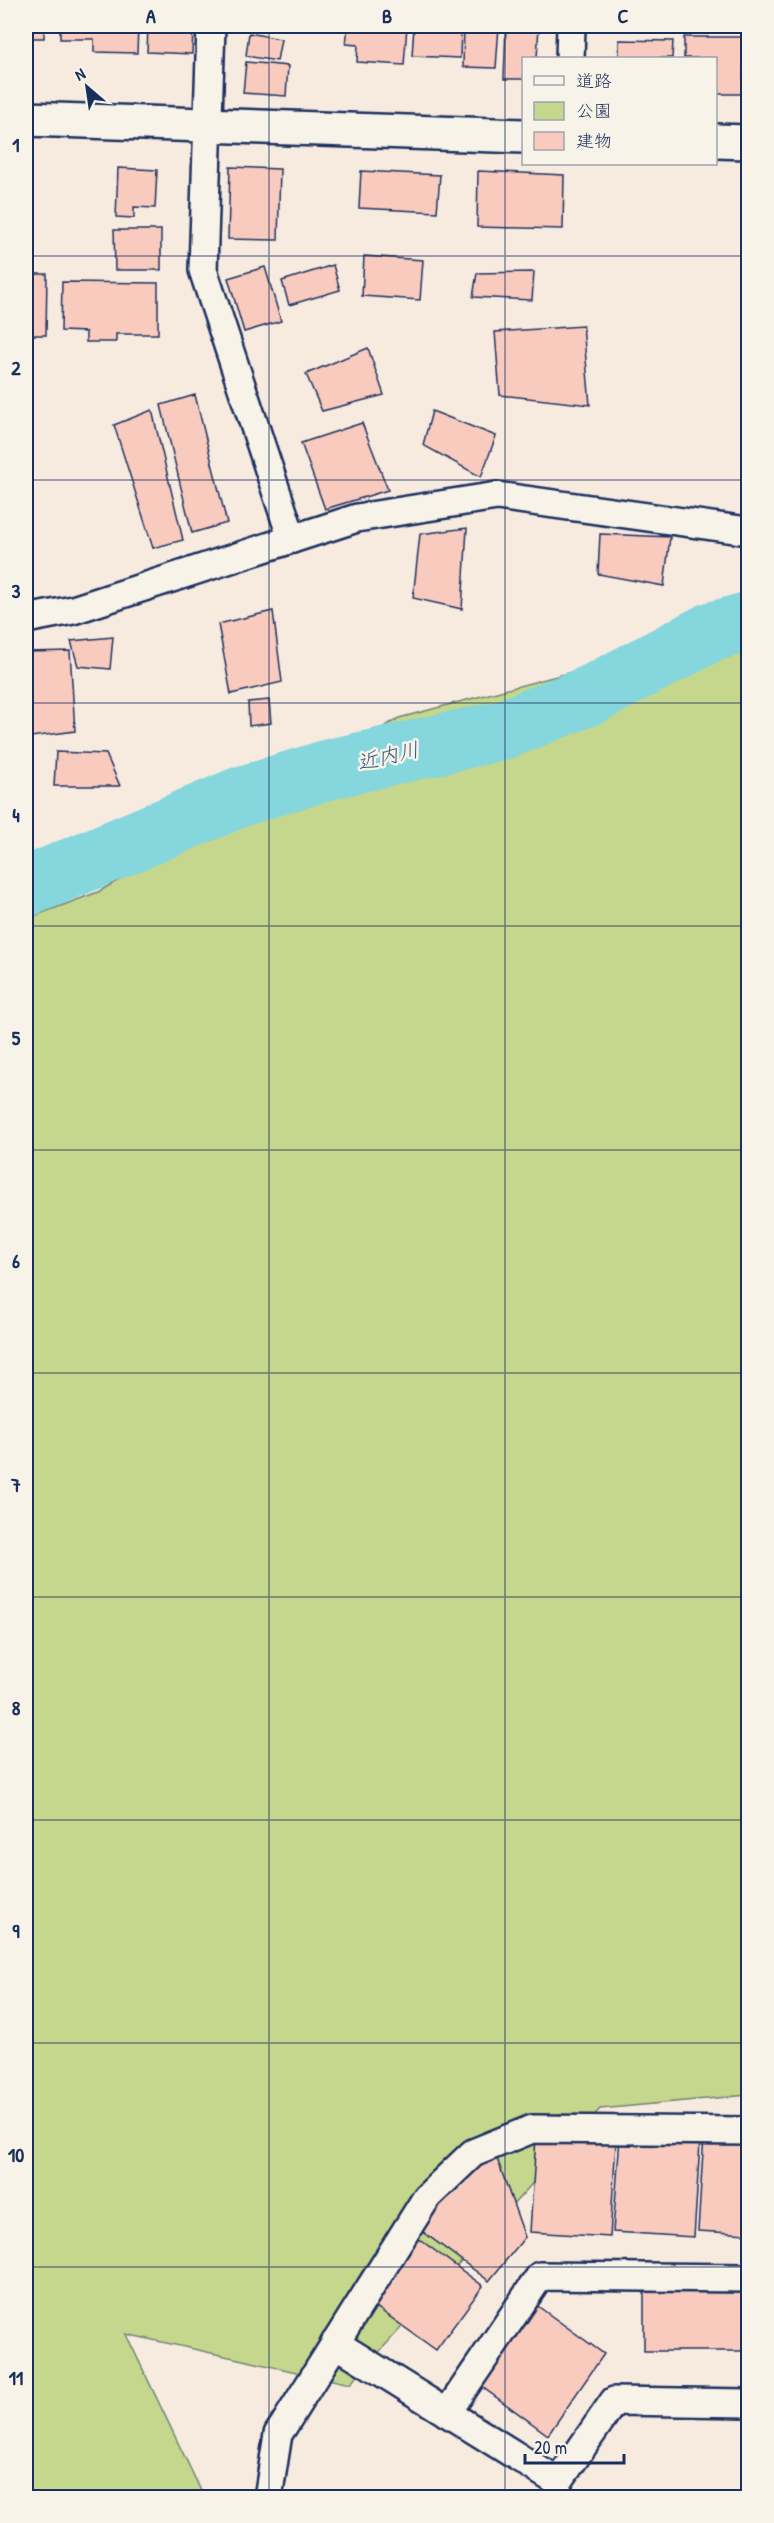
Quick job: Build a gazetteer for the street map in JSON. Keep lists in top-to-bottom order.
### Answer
{
  "water": ["近内川"],
  "legend": ["道路", "公園", "建物"],
  "scale_bar": "20 m",
  "north": "top left",
  "grid": {
    "columns": ["A", "B", "C"],
    "rows": [
      "1",
      "2",
      "3",
      "4",
      "5",
      "6",
      "7",
      "8",
      "9",
      "10",
      "11"
    ]
  }
}
